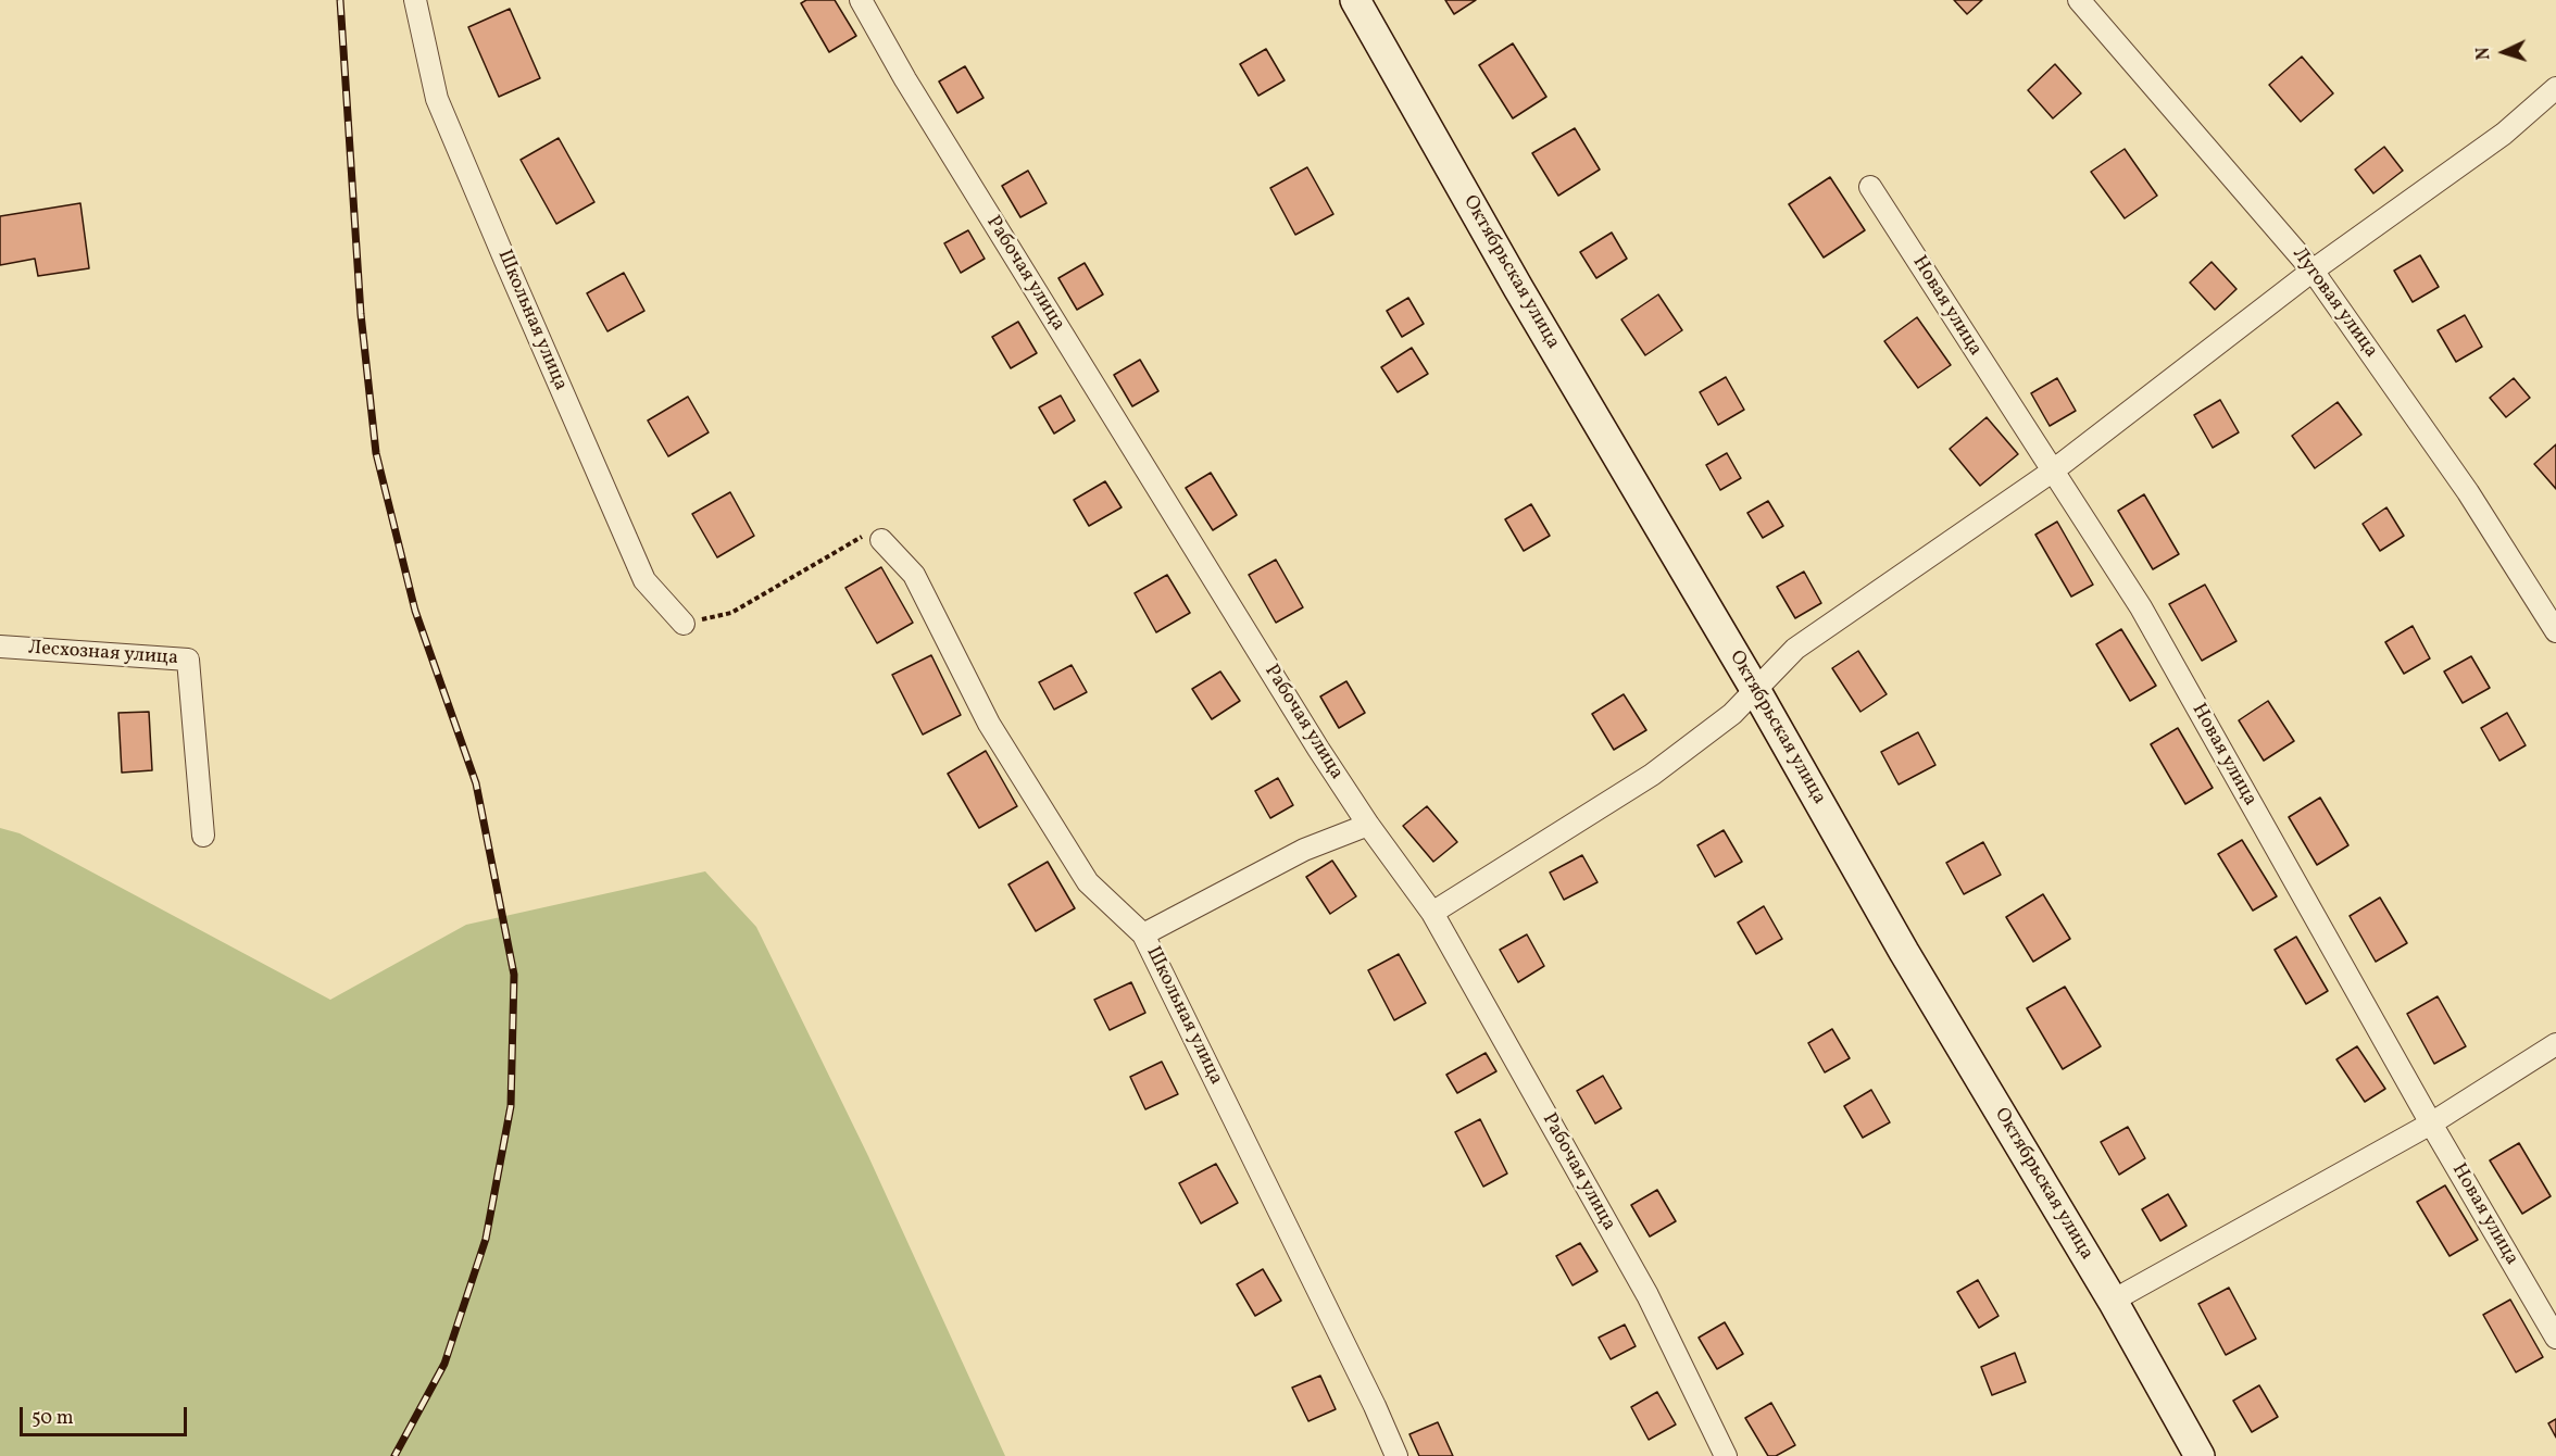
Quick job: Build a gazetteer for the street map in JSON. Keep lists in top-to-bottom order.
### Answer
{
  "streets": {
    "street": [
      "Октябрьская улица",
      "Рабочая улица",
      "Луговая улица",
      "Новая улица",
      "Школьная улица",
      "Лесхозная улица"
    ]
  },
  "scale_bar": "50 m",
  "north": "left"
}
